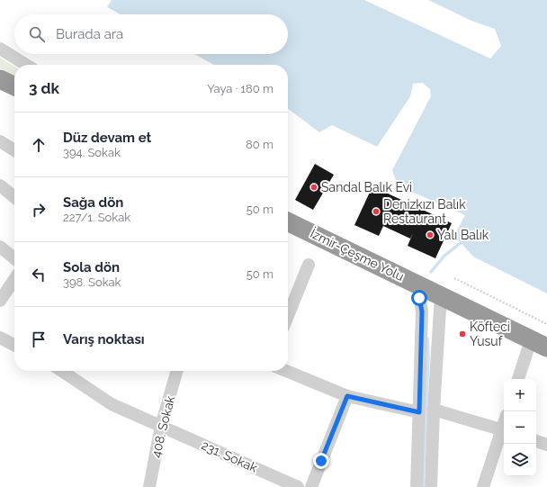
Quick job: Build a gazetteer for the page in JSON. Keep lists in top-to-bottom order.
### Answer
{
  "streets": {
    "highway": ["İzmir-Çeşme Yolu"],
    "street": ["408. Sokak", "231. Sokak"]
  },
  "crossings": [
    ["408. Sokak", "231. Sokak"]
  ],
  "places": [
    "Sandal Balık Evi",
    "Denizkızı Balık Restaurant",
    "Yalı Balık",
    "Köfteci Yusuf"
  ],
  "page": {
    "search": "Burada ara",
    "heading": ["3 dk", "Yaya · 180 m"],
    "list": [
      ["Düz devam et", "394. Sokak", "80 m"],
      ["Sağa dön", "227/1. Sokak", "50 m"],
      ["Sola dön", "398. Sokak", "50 m"],
      "Varış noktası"
    ],
    "map_buttons": ["+", "−"]
  }
}
